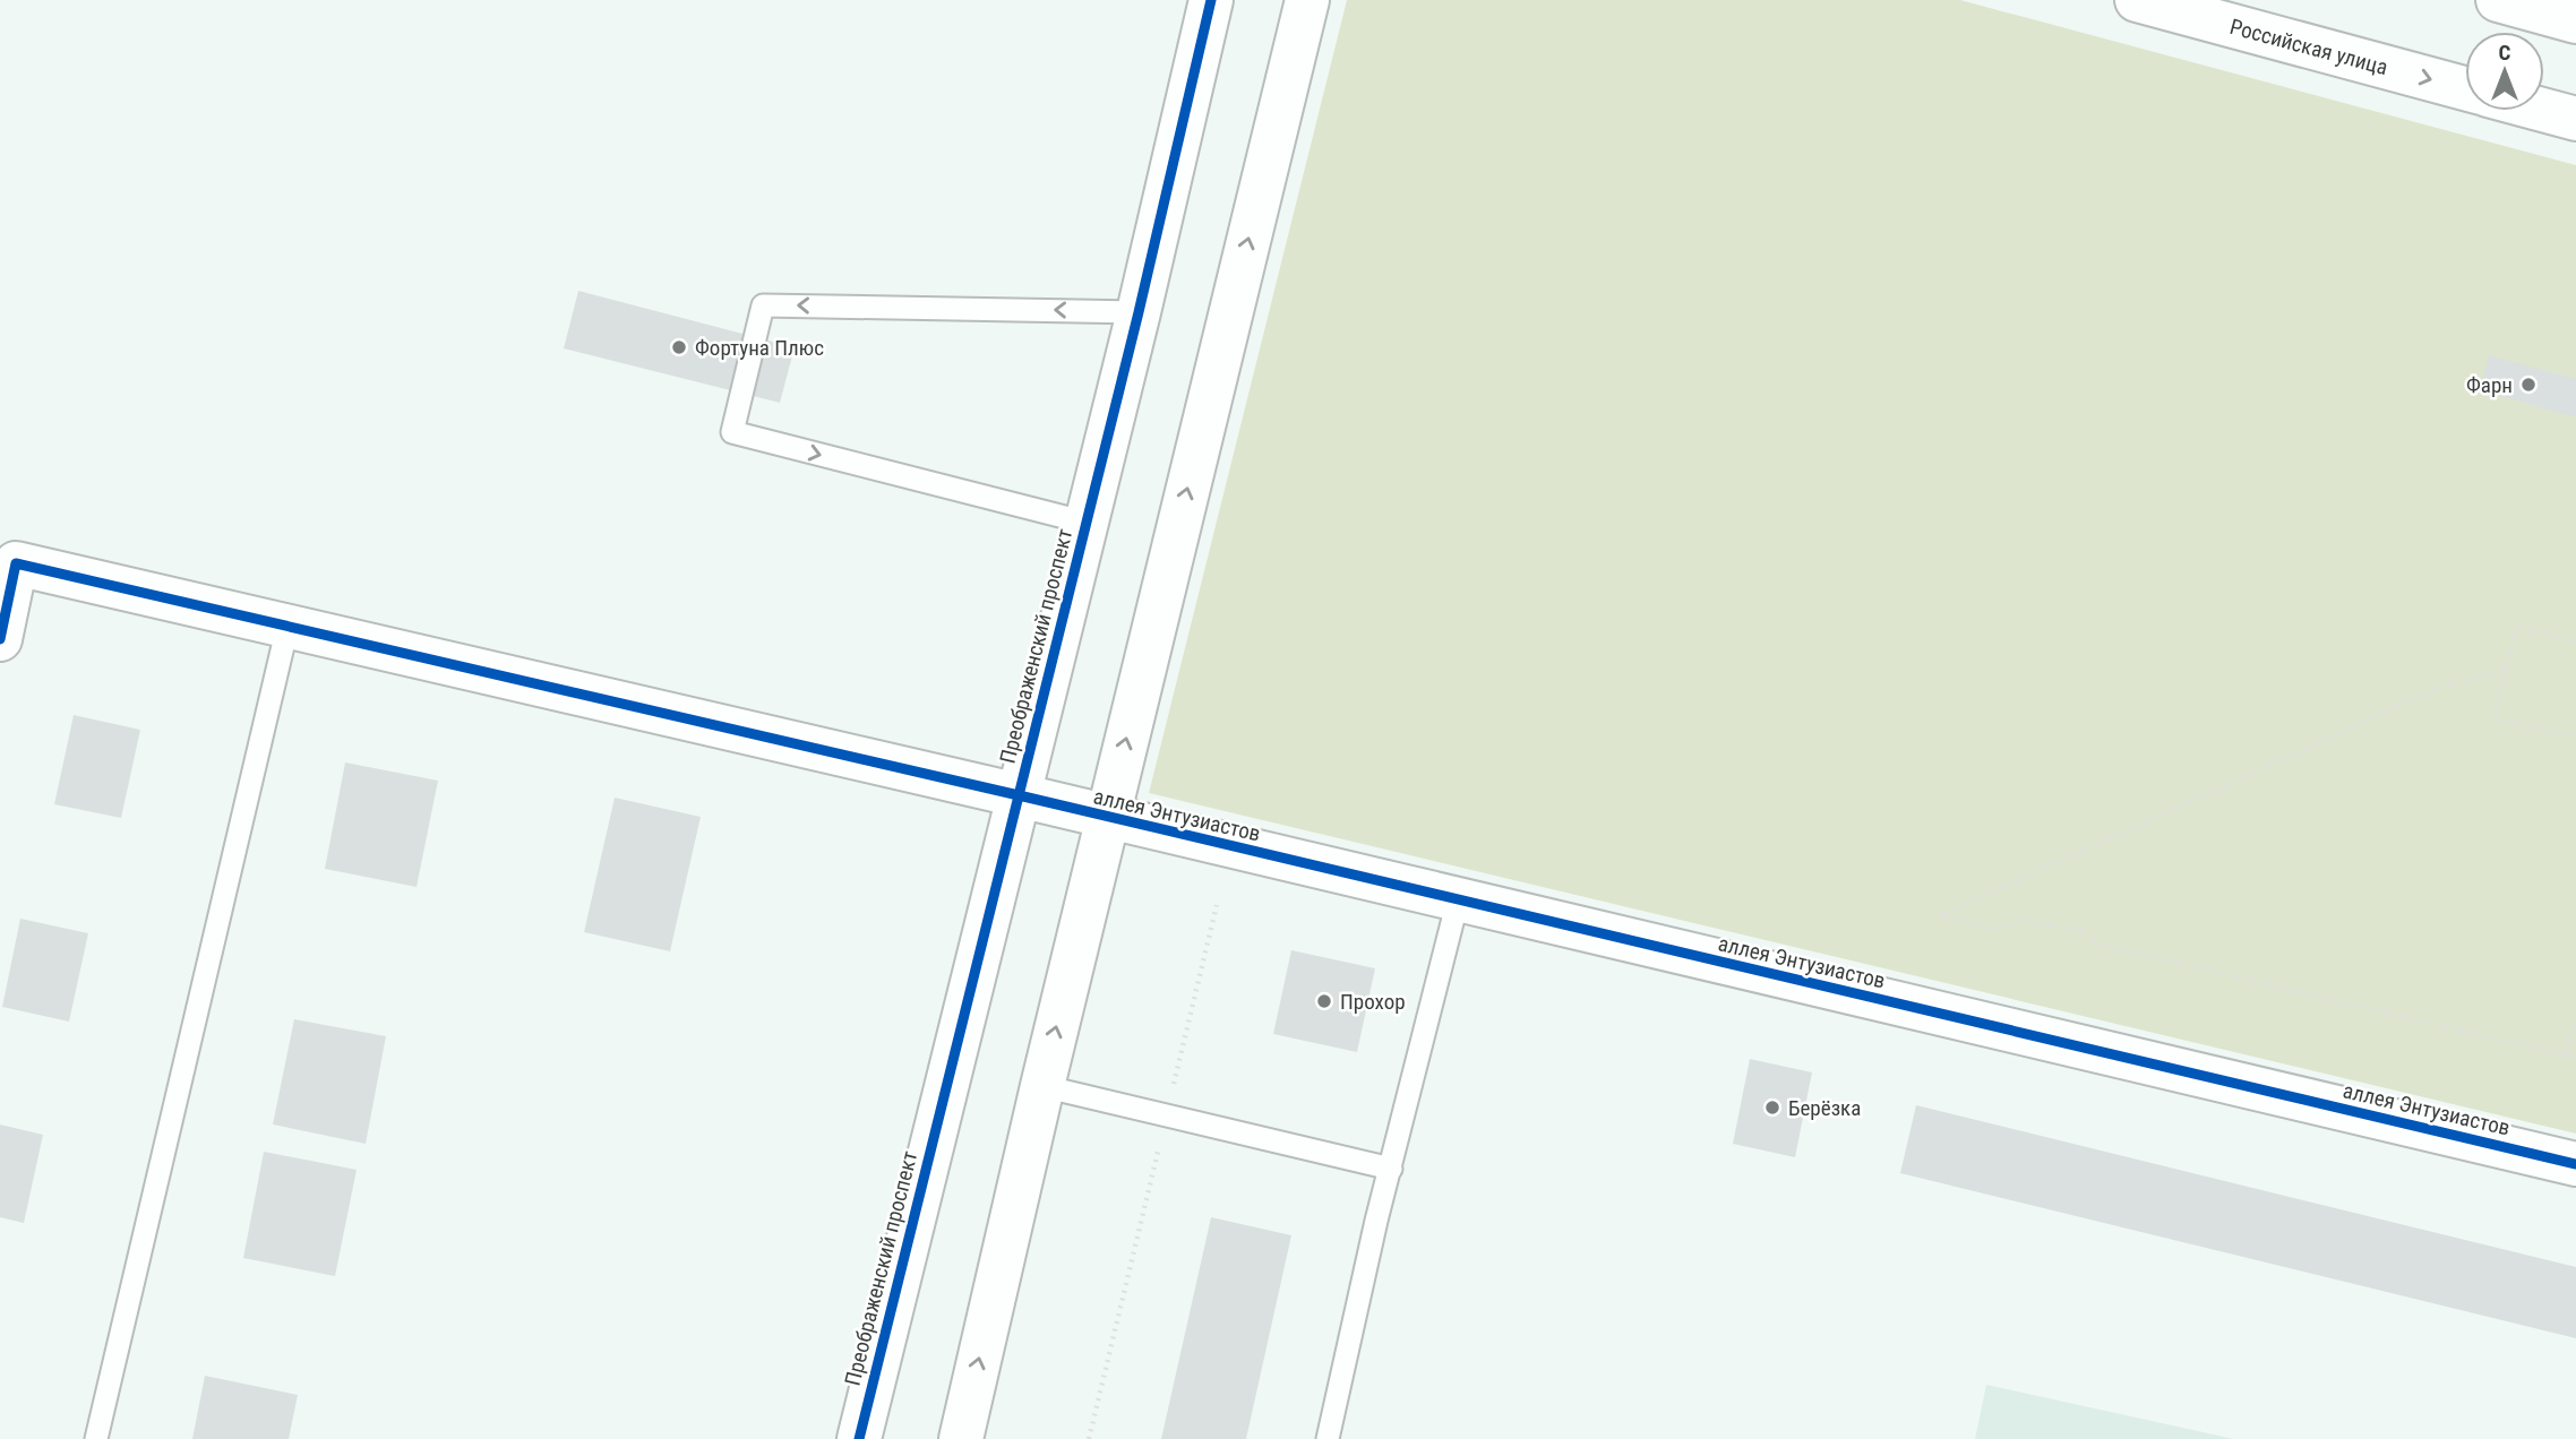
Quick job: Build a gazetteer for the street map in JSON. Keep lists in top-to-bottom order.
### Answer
{
  "streets": {
    "street": ["Российская улица", "Преображенский проспект", "аллея Энтузиастов"]
  },
  "crossings": [
    ["Преображенский проспект", "аллея Энтузиастов"]
  ],
  "one_way": ["Российская улица"],
  "places": [
    "Фортуна Плюс",
    "Фарн",
    "Прохор",
    "Берёзка"
  ],
  "north": "top"
}
